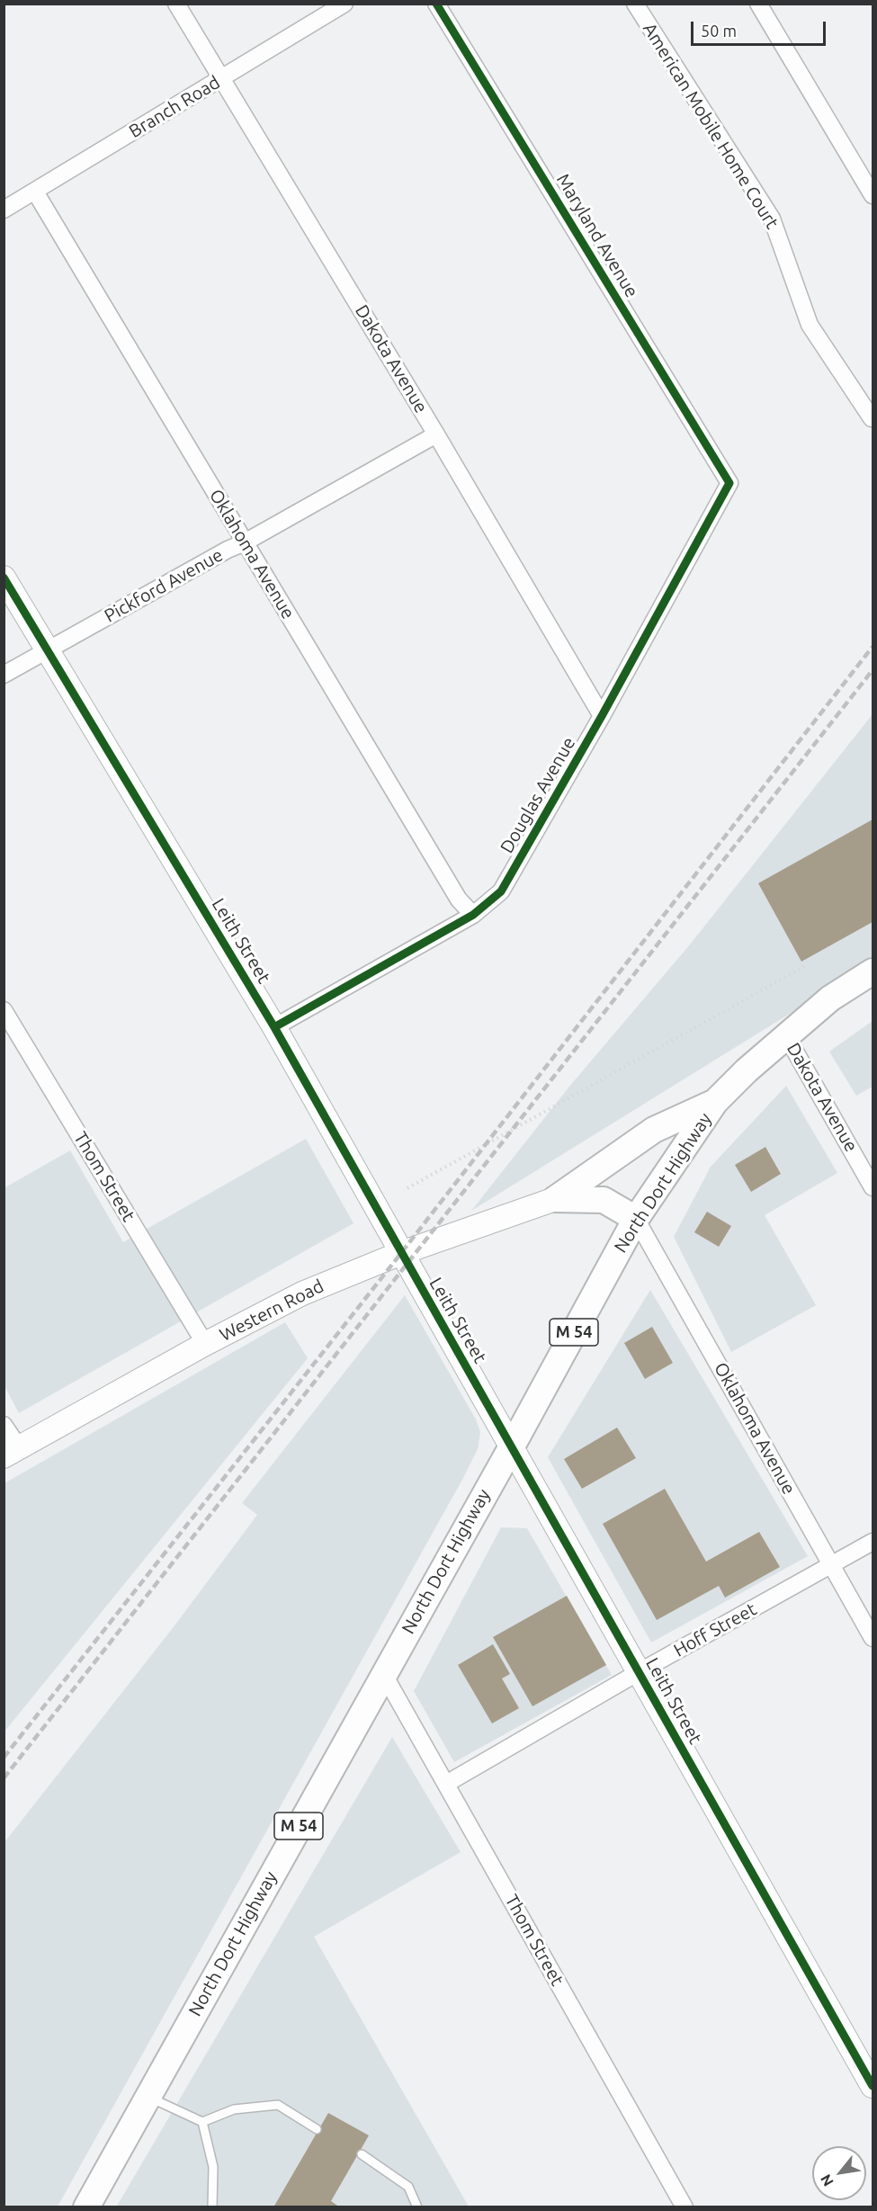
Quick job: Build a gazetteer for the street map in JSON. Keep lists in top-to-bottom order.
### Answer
{
  "streets": {
    "main road": ["North Dort Highway", "M 54"],
    "street": [
      "Branch Road",
      "American Mobile Home Court",
      "Maryland Avenue",
      "Dakota Avenue",
      "Oklahoma Avenue",
      "Pickford Avenue",
      "Douglas Avenue",
      "Leith Street",
      "Thom Street",
      "Western Road",
      "Hoff Street"
    ]
  },
  "crossings": [
    ["Branch Road", "Dakota Avenue"],
    ["Branch Road", "Oklahoma Avenue"],
    ["Maryland Avenue", "Douglas Avenue"],
    ["Dakota Avenue", "Pickford Avenue"],
    ["Dakota Avenue", "Douglas Avenue"],
    ["Dakota Avenue", "North Dort Highway"],
    ["Oklahoma Avenue", "Pickford Avenue"],
    ["Oklahoma Avenue", "Douglas Avenue"],
    ["Oklahoma Avenue", "North Dort Highway"],
    ["Oklahoma Avenue", "Hoff Street"],
    ["Pickford Avenue", "Leith Street"],
    ["Douglas Avenue", "Leith Street"],
    ["Leith Street", "North Dort Highway"],
    ["Leith Street", "Western Road"],
    ["Leith Street", "Hoff Street"],
    ["Thom Street", "North Dort Highway"],
    ["Thom Street", "Western Road"],
    ["Thom Street", "Hoff Street"]
  ],
  "scale_bar": "50 m",
  "north": "bottom left"
}
